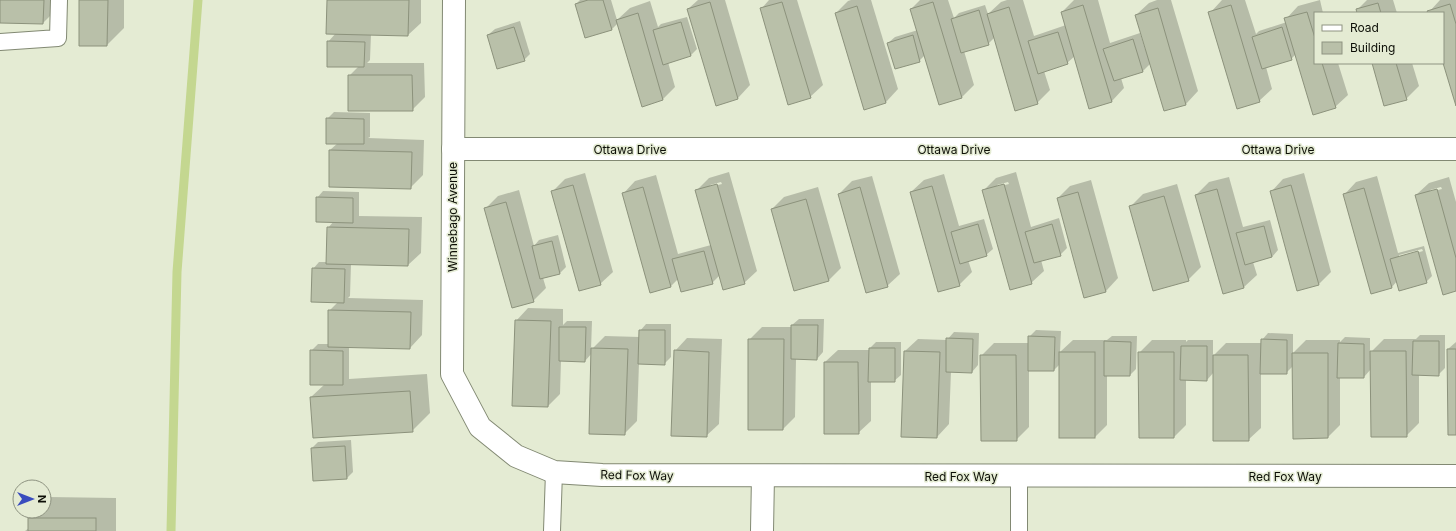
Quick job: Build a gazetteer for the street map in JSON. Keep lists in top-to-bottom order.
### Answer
{
  "streets": {
    "street": ["Ottawa Drive", "Winnebago Avenue", "Red Fox Way"]
  },
  "crossings": [
    ["Ottawa Drive", "Winnebago Avenue"],
    ["Winnebago Avenue", "Red Fox Way"]
  ],
  "legend": ["Road", "Building"],
  "north": "right"
}
